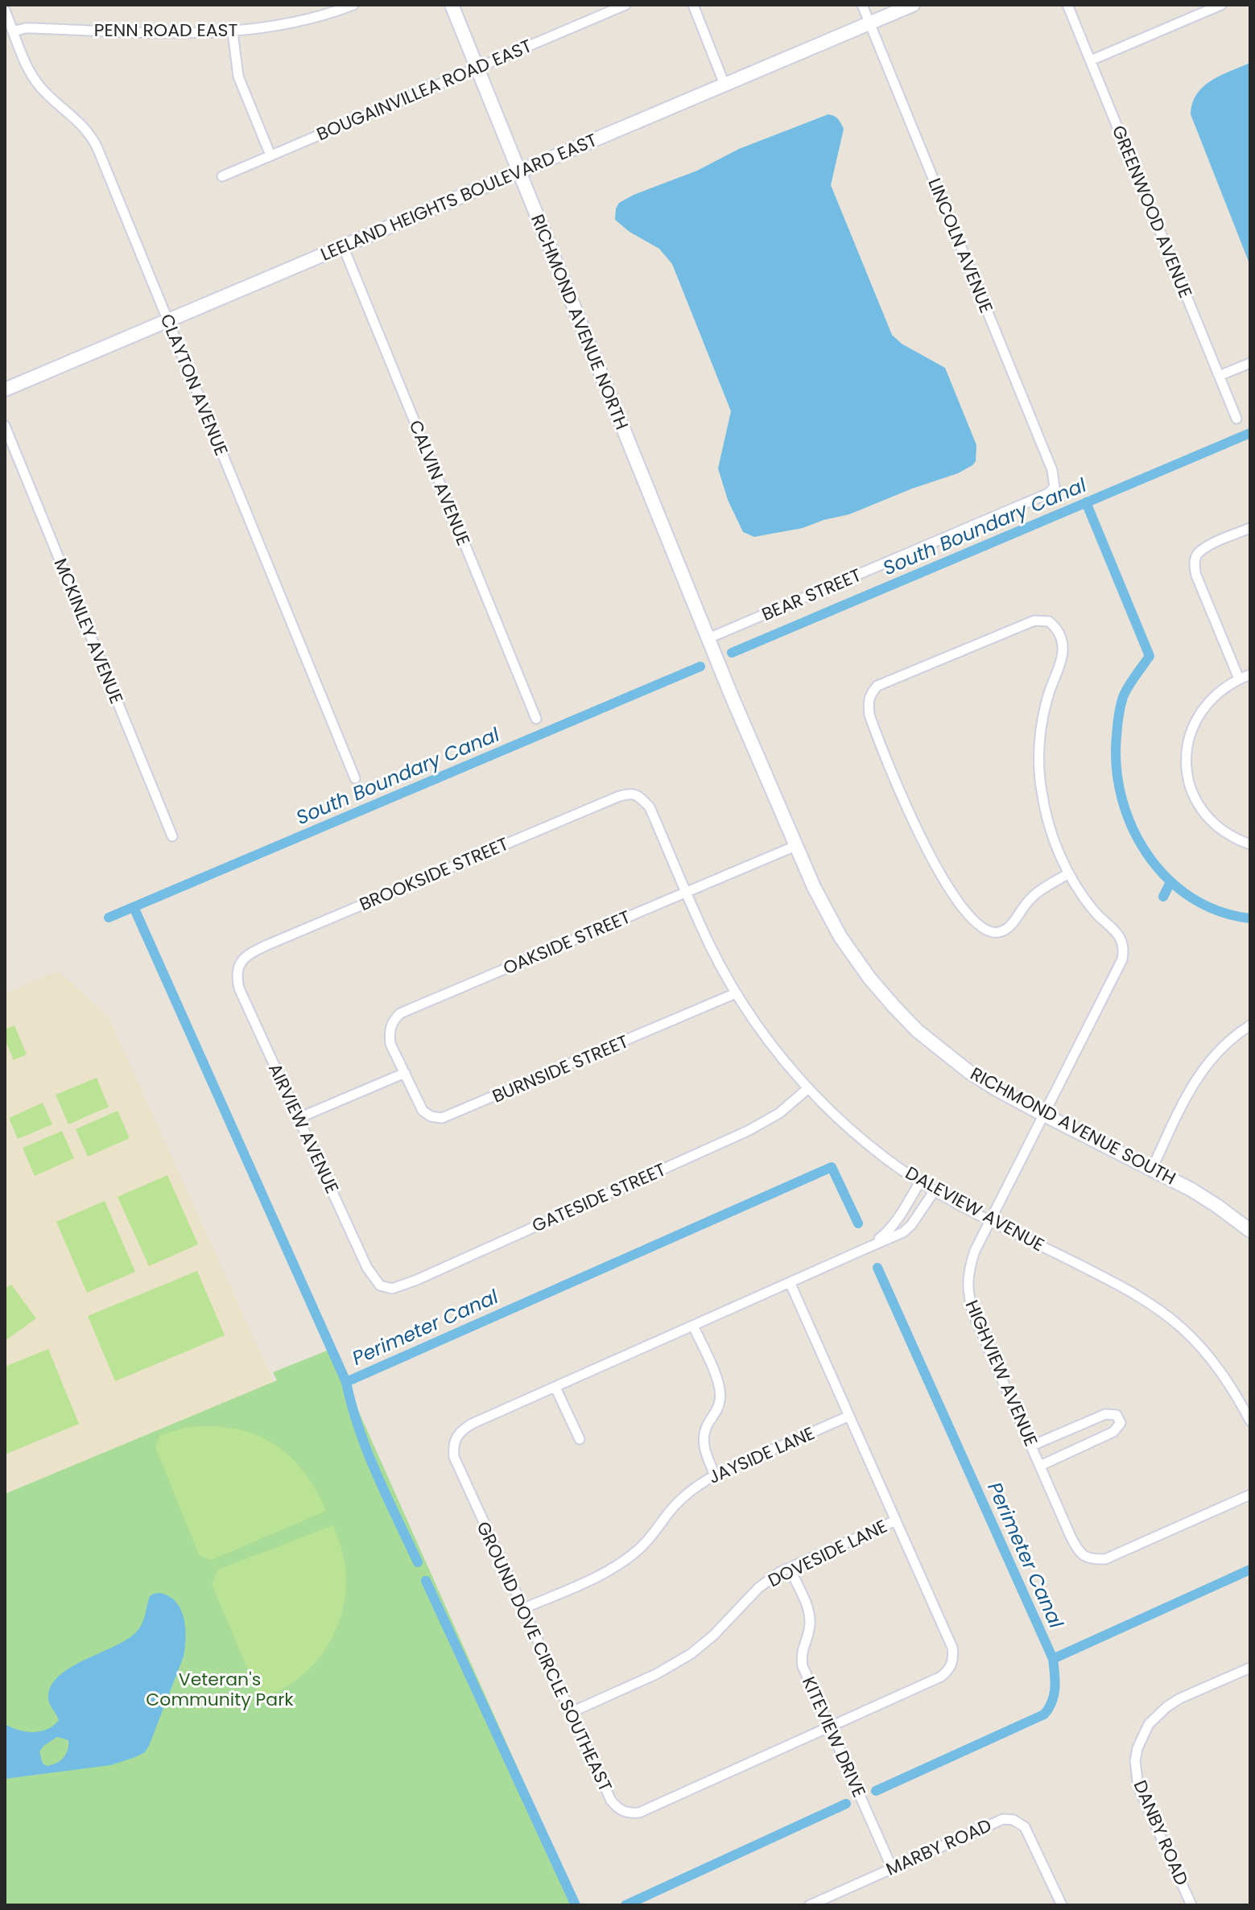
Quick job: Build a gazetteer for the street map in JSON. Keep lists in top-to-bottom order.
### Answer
{
  "streets": {
    "street": [
      "PENN ROAD EAST",
      "BOUGAINVILLEA ROAD EAST",
      "LEELAND HEIGHTS BOULEVARD EAST",
      "GREENWOOD AVENUE",
      "LINCOLN AVENUE",
      "RICHMOND AVENUE NORTH",
      "CLAYTON AVENUE",
      "CALVIN AVENUE",
      "BEAR STREET",
      "MCKINLEY AVENUE",
      "BROOKSIDE STREET",
      "OAKSIDE STREET",
      "BURNSIDE STREET",
      "RICHMOND AVENUE SOUTH",
      "AIRVIEW AVENUE",
      "GATESIDE STREET",
      "DALEVIEW AVENUE",
      "HIGHVIEW AVENUE",
      "JAYSIDE LANE",
      "DOVESIDE LANE",
      "GROUND DOVE CIRCLE SOUTHEAST",
      "KITEVIEW DRIVE",
      "DANBY ROAD",
      "MARBY ROAD"
    ]
  },
  "crossings": [
    ["PENN ROAD EAST", "CLAYTON AVENUE"],
    ["BOUGAINVILLEA ROAD EAST", "RICHMOND AVENUE NORTH"],
    ["LEELAND HEIGHTS BOULEVARD EAST", "LINCOLN AVENUE"],
    ["LEELAND HEIGHTS BOULEVARD EAST", "RICHMOND AVENUE NORTH"],
    ["LEELAND HEIGHTS BOULEVARD EAST", "CLAYTON AVENUE"],
    ["LEELAND HEIGHTS BOULEVARD EAST", "CALVIN AVENUE"],
    ["LINCOLN AVENUE", "BEAR STREET"],
    ["RICHMOND AVENUE NORTH", "BEAR STREET"],
    ["RICHMOND AVENUE NORTH", "RICHMOND AVENUE SOUTH"],
    ["BEAR STREET", "RICHMOND AVENUE SOUTH"],
    ["BROOKSIDE STREET", "AIRVIEW AVENUE"],
    ["BROOKSIDE STREET", "DALEVIEW AVENUE"],
    ["OAKSIDE STREET", "BURNSIDE STREET"],
    ["OAKSIDE STREET", "RICHMOND AVENUE SOUTH"],
    ["OAKSIDE STREET", "DALEVIEW AVENUE"],
    ["BURNSIDE STREET", "DALEVIEW AVENUE"],
    ["RICHMOND AVENUE SOUTH", "HIGHVIEW AVENUE"],
    ["AIRVIEW AVENUE", "GATESIDE STREET"],
    ["GATESIDE STREET", "DALEVIEW AVENUE"],
    ["DALEVIEW AVENUE", "HIGHVIEW AVENUE"],
    ["DALEVIEW AVENUE", "GROUND DOVE CIRCLE SOUTHEAST"],
    ["JAYSIDE LANE", "GROUND DOVE CIRCLE SOUTHEAST"],
    ["DOVESIDE LANE", "GROUND DOVE CIRCLE SOUTHEAST"],
    ["DOVESIDE LANE", "KITEVIEW DRIVE"],
    ["GROUND DOVE CIRCLE SOUTHEAST", "KITEVIEW DRIVE"],
    ["KITEVIEW DRIVE", "MARBY ROAD"]
  ],
  "water": ["South Boundary Canal", "Perimeter Canal"],
  "parks": ["Veteran's Community Park"]
}
